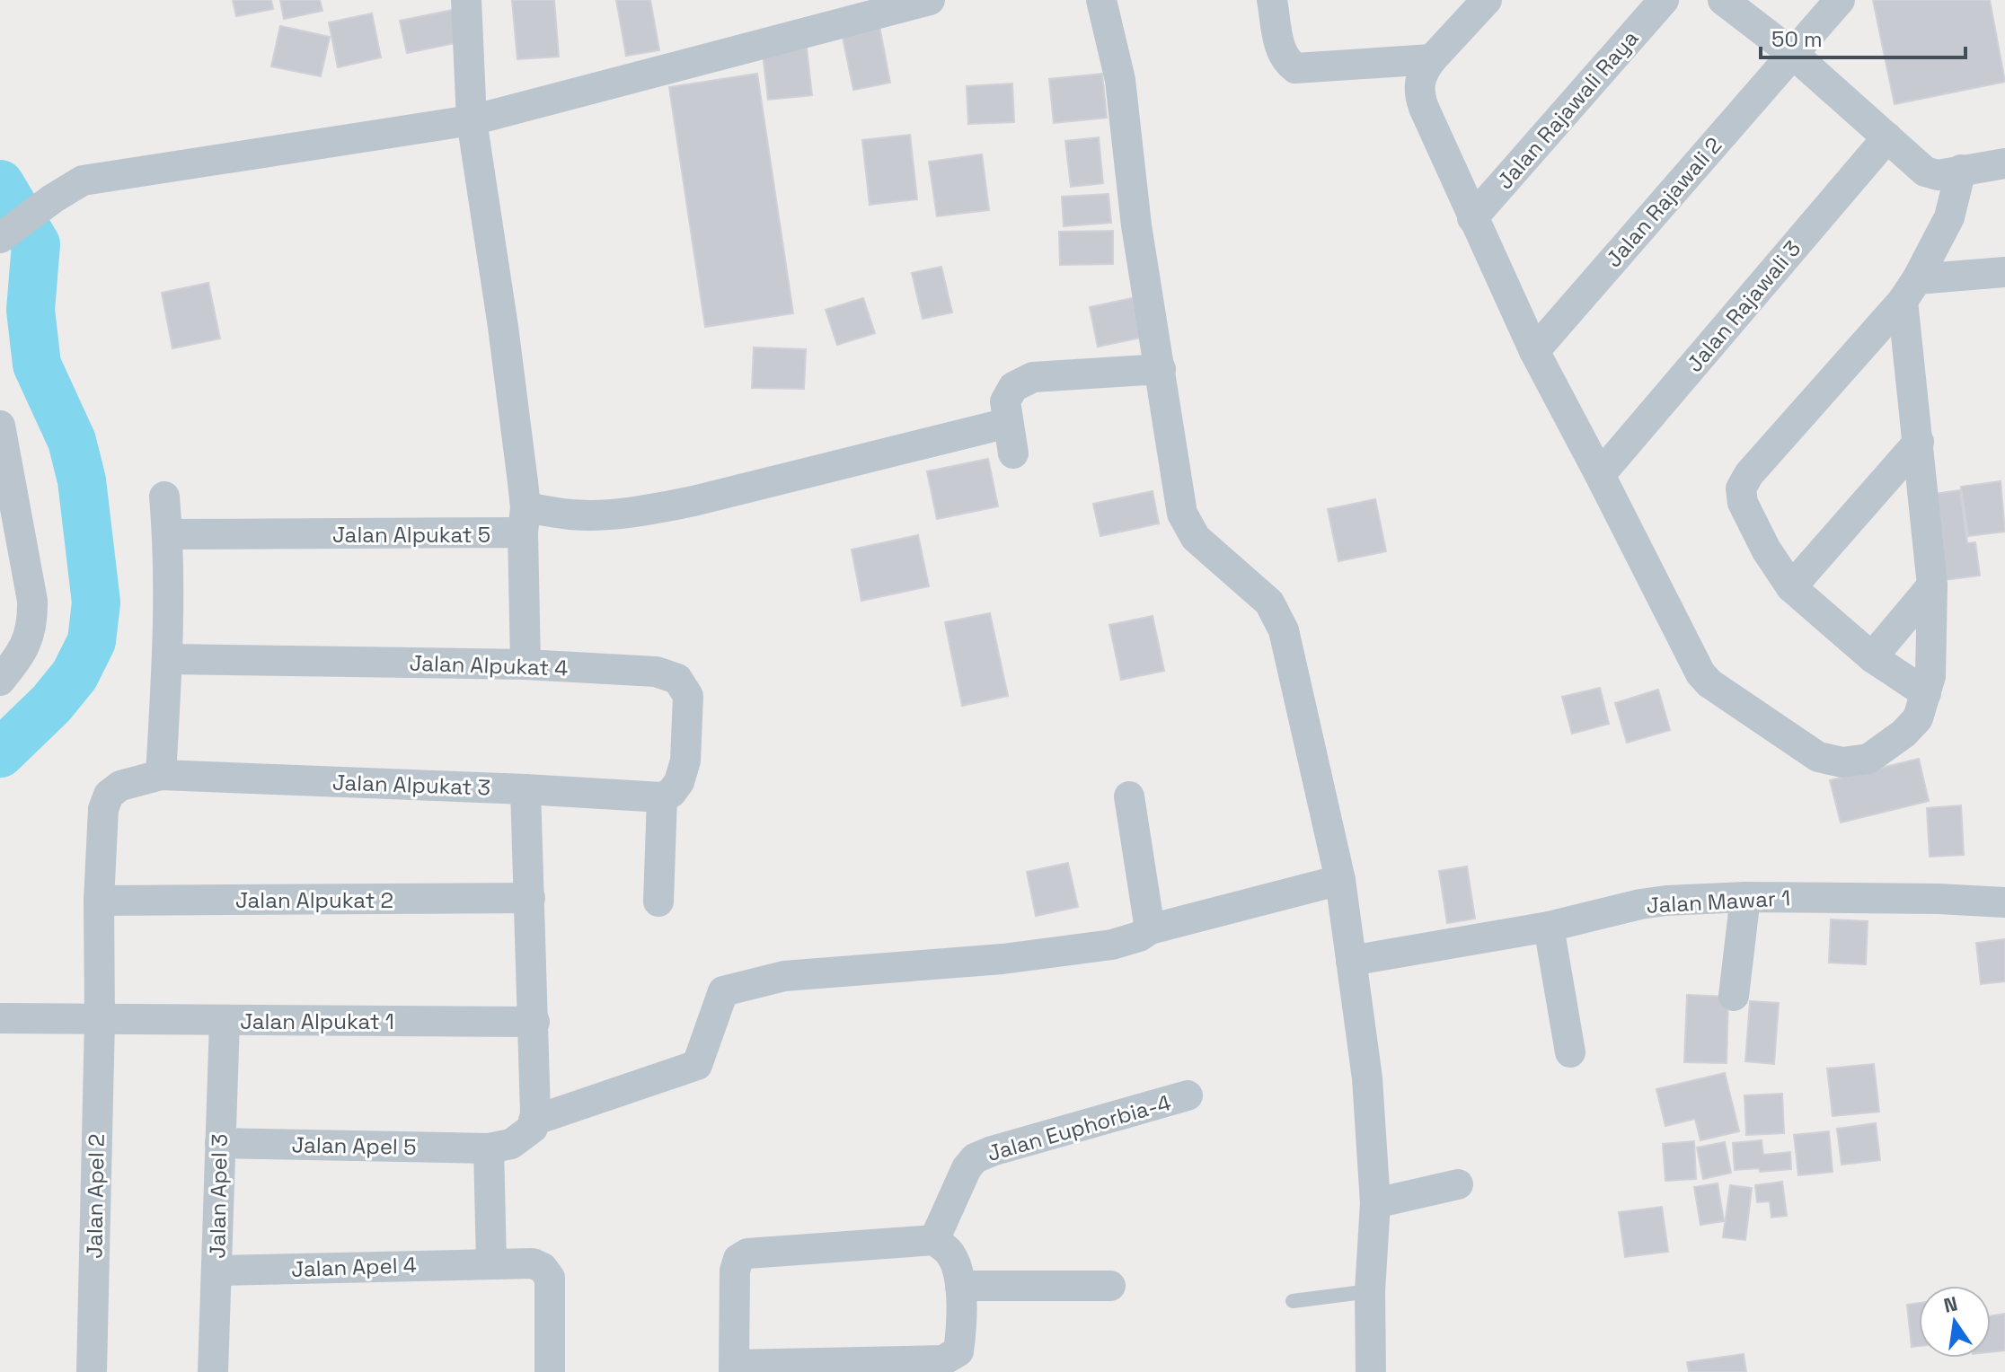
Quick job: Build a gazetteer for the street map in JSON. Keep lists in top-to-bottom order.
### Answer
{
  "streets": {
    "street": [
      "Jalan Rajawali Raya",
      "Jalan Rajawali 2",
      "Jalan Rajawali 3",
      "Jalan Alpukat 5",
      "Jalan Alpukat 4",
      "Jalan Alpukat 3",
      "Jalan Alpukat 2",
      "Jalan Mawar 1",
      "Jalan Alpukat 1",
      "Jalan Euphorbia-4",
      "Jalan Apel 5",
      "Jalan Apel 2",
      "Jalan Apel 3",
      "Jalan Apel 4"
    ]
  },
  "crossings": [
    ["Jalan Alpukat 5", "Jalan Alpukat 4"],
    ["Jalan Alpukat 4", "Jalan Alpukat 3"],
    ["Jalan Alpukat 3", "Jalan Alpukat 2"],
    ["Jalan Alpukat 3", "Jalan Apel 2"],
    ["Jalan Alpukat 2", "Jalan Apel 2"],
    ["Jalan Alpukat 1", "Jalan Apel 2"],
    ["Jalan Alpukat 1", "Jalan Apel 3"],
    ["Jalan Apel 5", "Jalan Apel 3"],
    ["Jalan Apel 3", "Jalan Apel 4"]
  ],
  "scale_bar": "50 m",
  "north": "top"
}
